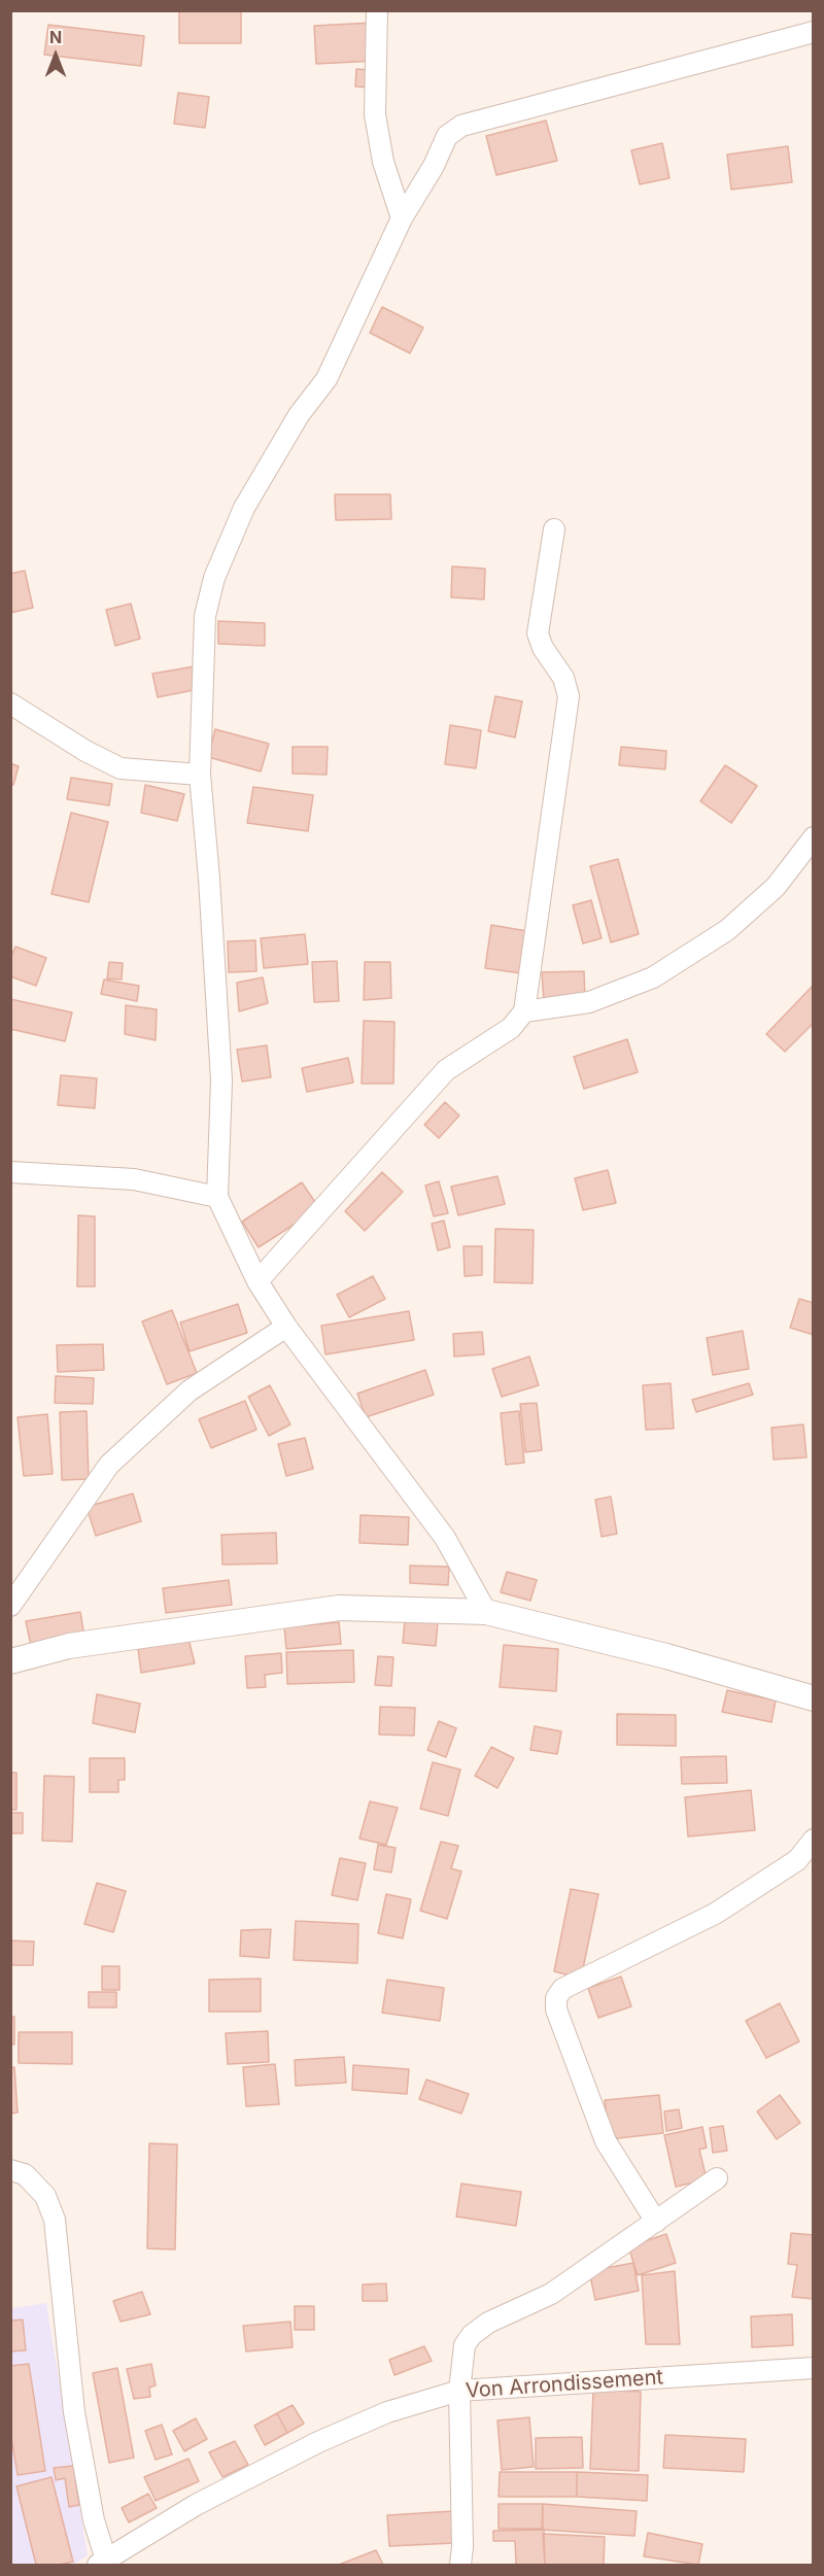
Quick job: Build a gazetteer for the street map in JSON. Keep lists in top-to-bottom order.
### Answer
{
  "streets": {
    "street": ["Von Arrondissement"]
  },
  "north": "top"
}
